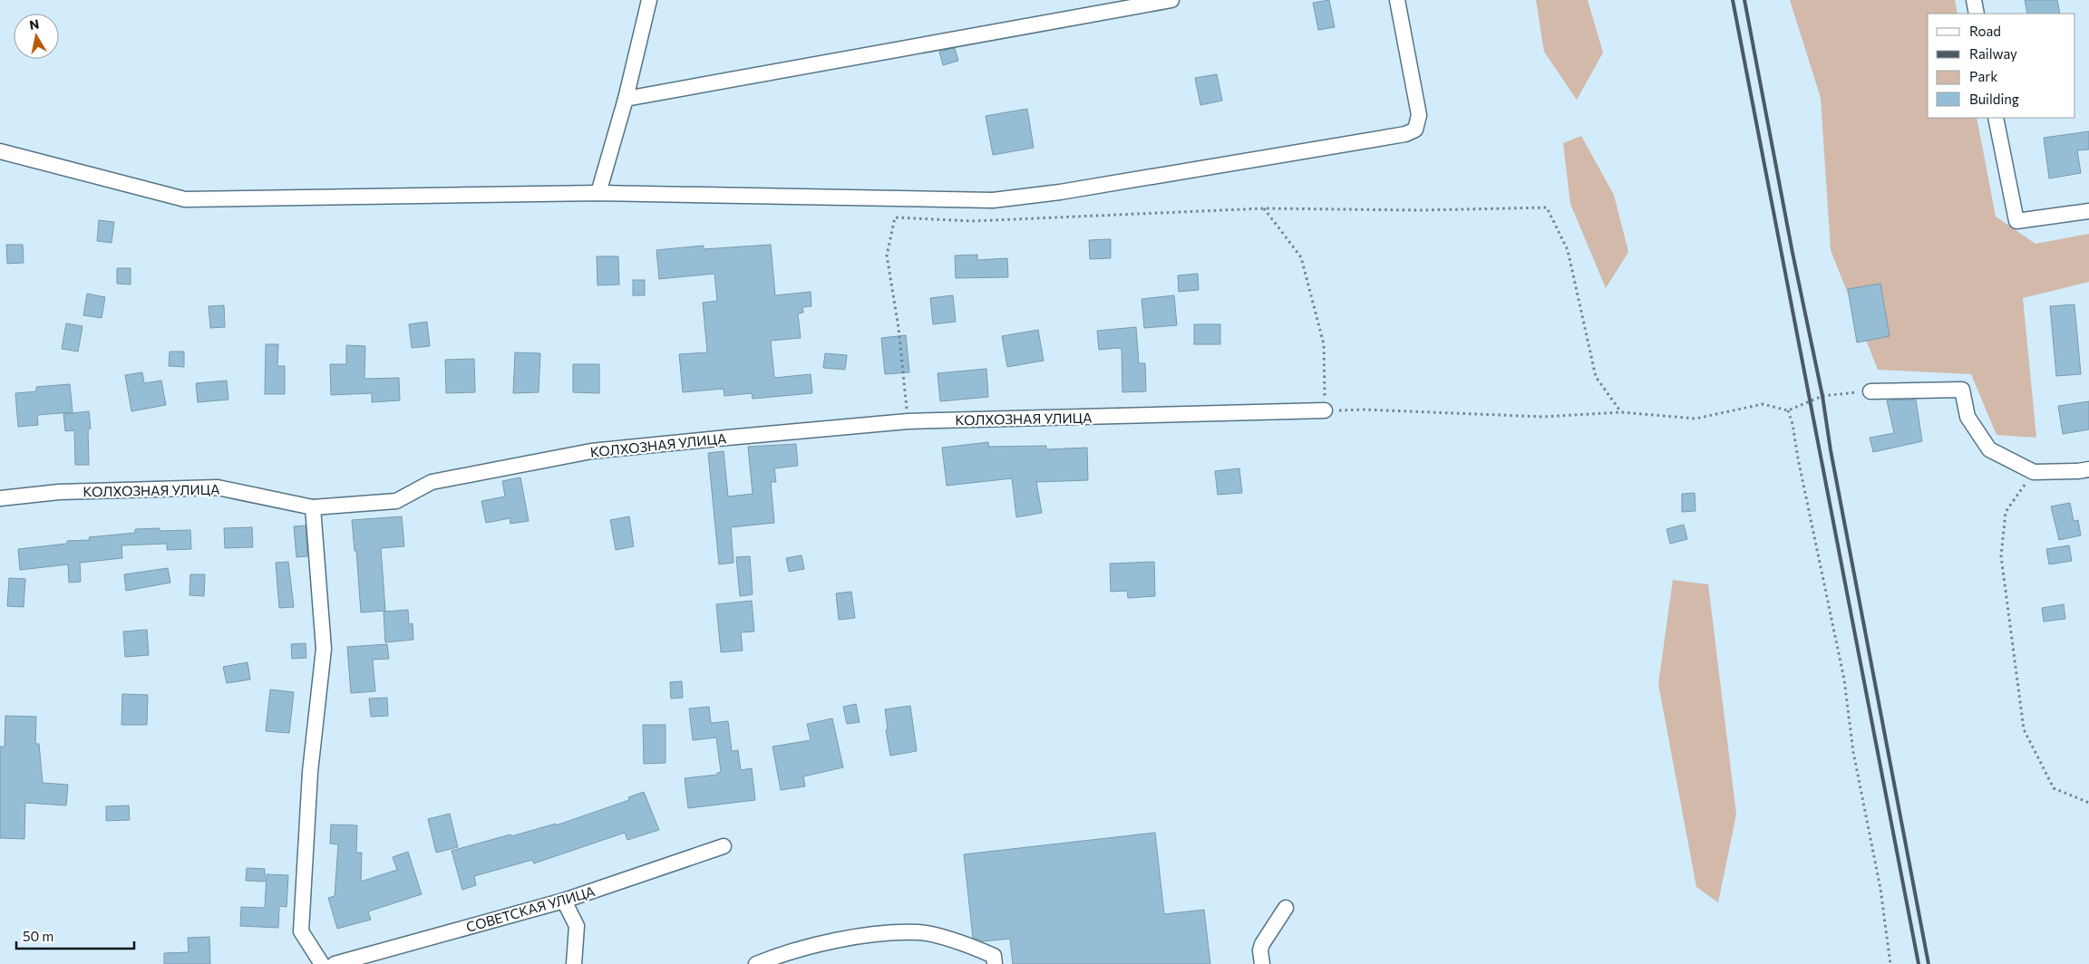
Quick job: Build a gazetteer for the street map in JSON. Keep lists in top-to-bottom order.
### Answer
{
  "streets": {
    "street": ["КОЛХОЗНАЯ УЛИЦА", "СОВЕТСКАЯ УЛИЦА"]
  },
  "legend": [
    "Road",
    "Railway",
    "Park",
    "Building"
  ],
  "scale_bar": "50 m",
  "north": "top"
}
